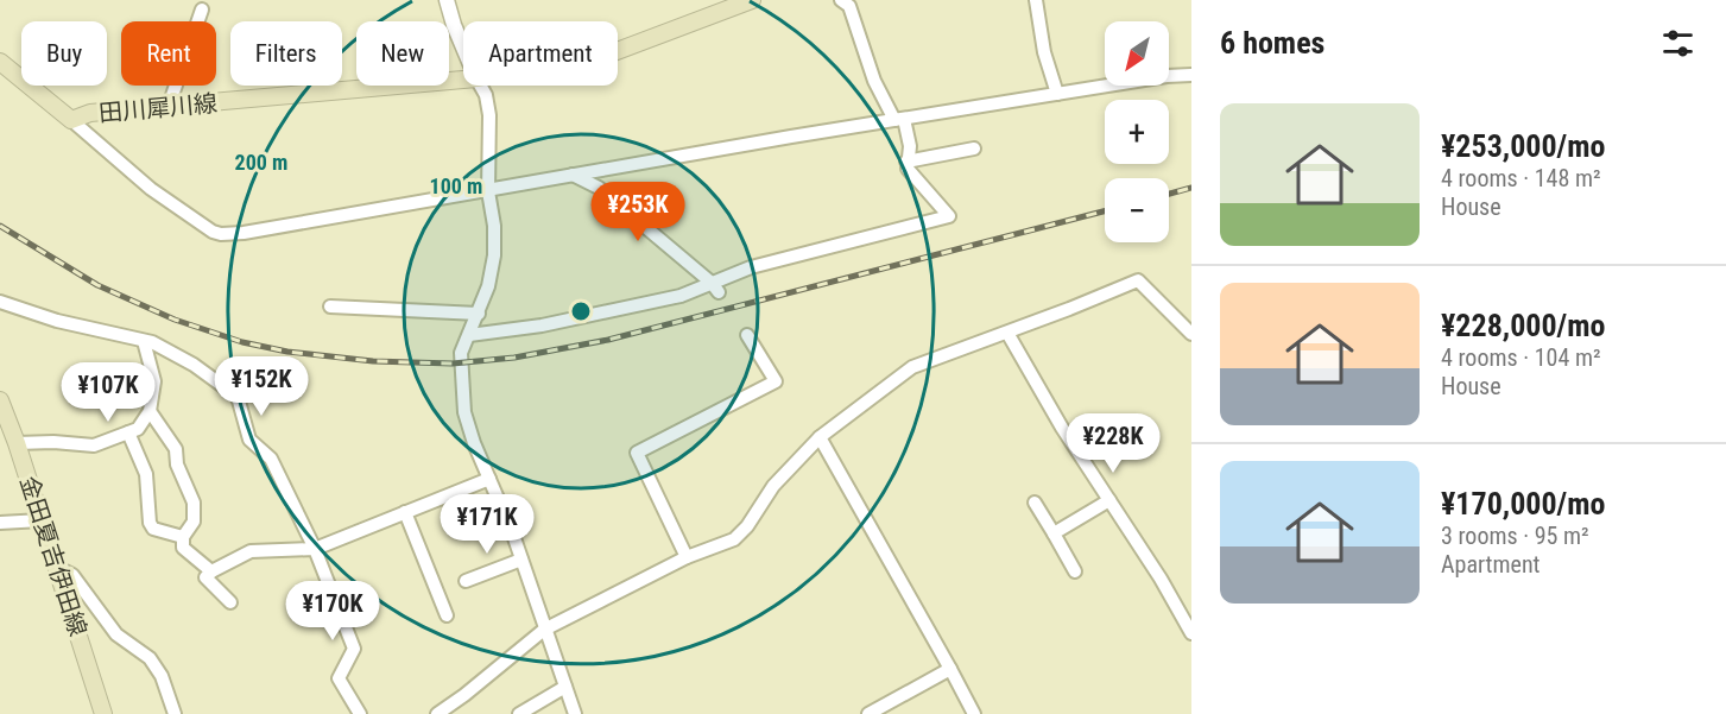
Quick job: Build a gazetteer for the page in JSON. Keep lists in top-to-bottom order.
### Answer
{
  "streets": {
    "main road": ["田川犀川線", "金田夏吉伊田線"]
  },
  "north": "bottom left",
  "page": {
    "heading": "6 homes",
    "map_buttons": ["+", "−"],
    "chip": [
      "Buy",
      "Rent",
      "Filters",
      "New",
      "Apartment"
    ],
    "list": [
      {
        "name": "¥253,000/mo",
        "note": "4 rooms · 148 m² · House"
      },
      {
        "name": "¥228,000/mo",
        "note": "4 rooms · 104 m² · House"
      },
      {
        "name": "¥170,000/mo",
        "note": "3 rooms · 95 m² · Apartment"
      }
    ],
    "price": [
      "¥253K",
      "¥152K",
      "¥107K",
      "¥228K",
      "¥171K",
      "¥170K"
    ]
  },
  "rings": ["200 m", "100 m"]
}
